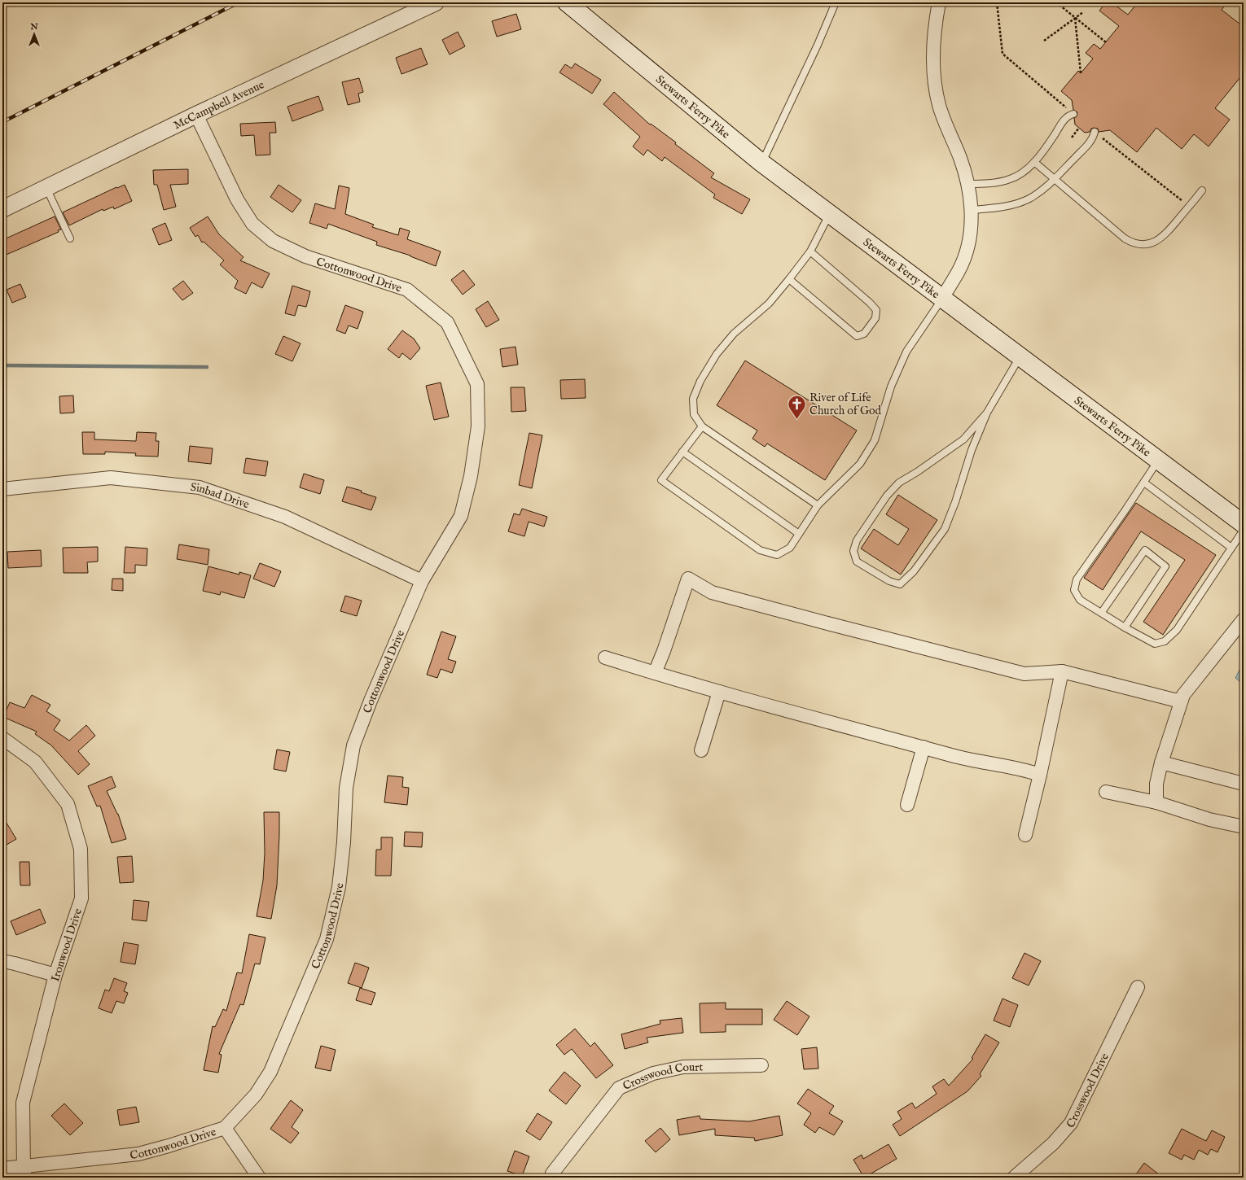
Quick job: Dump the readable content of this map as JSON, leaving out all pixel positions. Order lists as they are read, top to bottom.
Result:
{
  "streets": {
    "main road": ["Stewarts Ferry Pike"],
    "street": [
      "McCampbell Avenue",
      "Cottonwood Drive",
      "Sinbad Drive",
      "Ironwood Drive",
      "Crosswood Court",
      "Crosswood Drive"
    ]
  },
  "crossings": [
    ["McCampbell Avenue", "Cottonwood Drive"],
    ["Cottonwood Drive", "Sinbad Drive"],
    ["Cottonwood Drive", "Ironwood Drive"]
  ],
  "places": {
    "church": ["River of Life Church of God"]
  },
  "north": "top"
}
